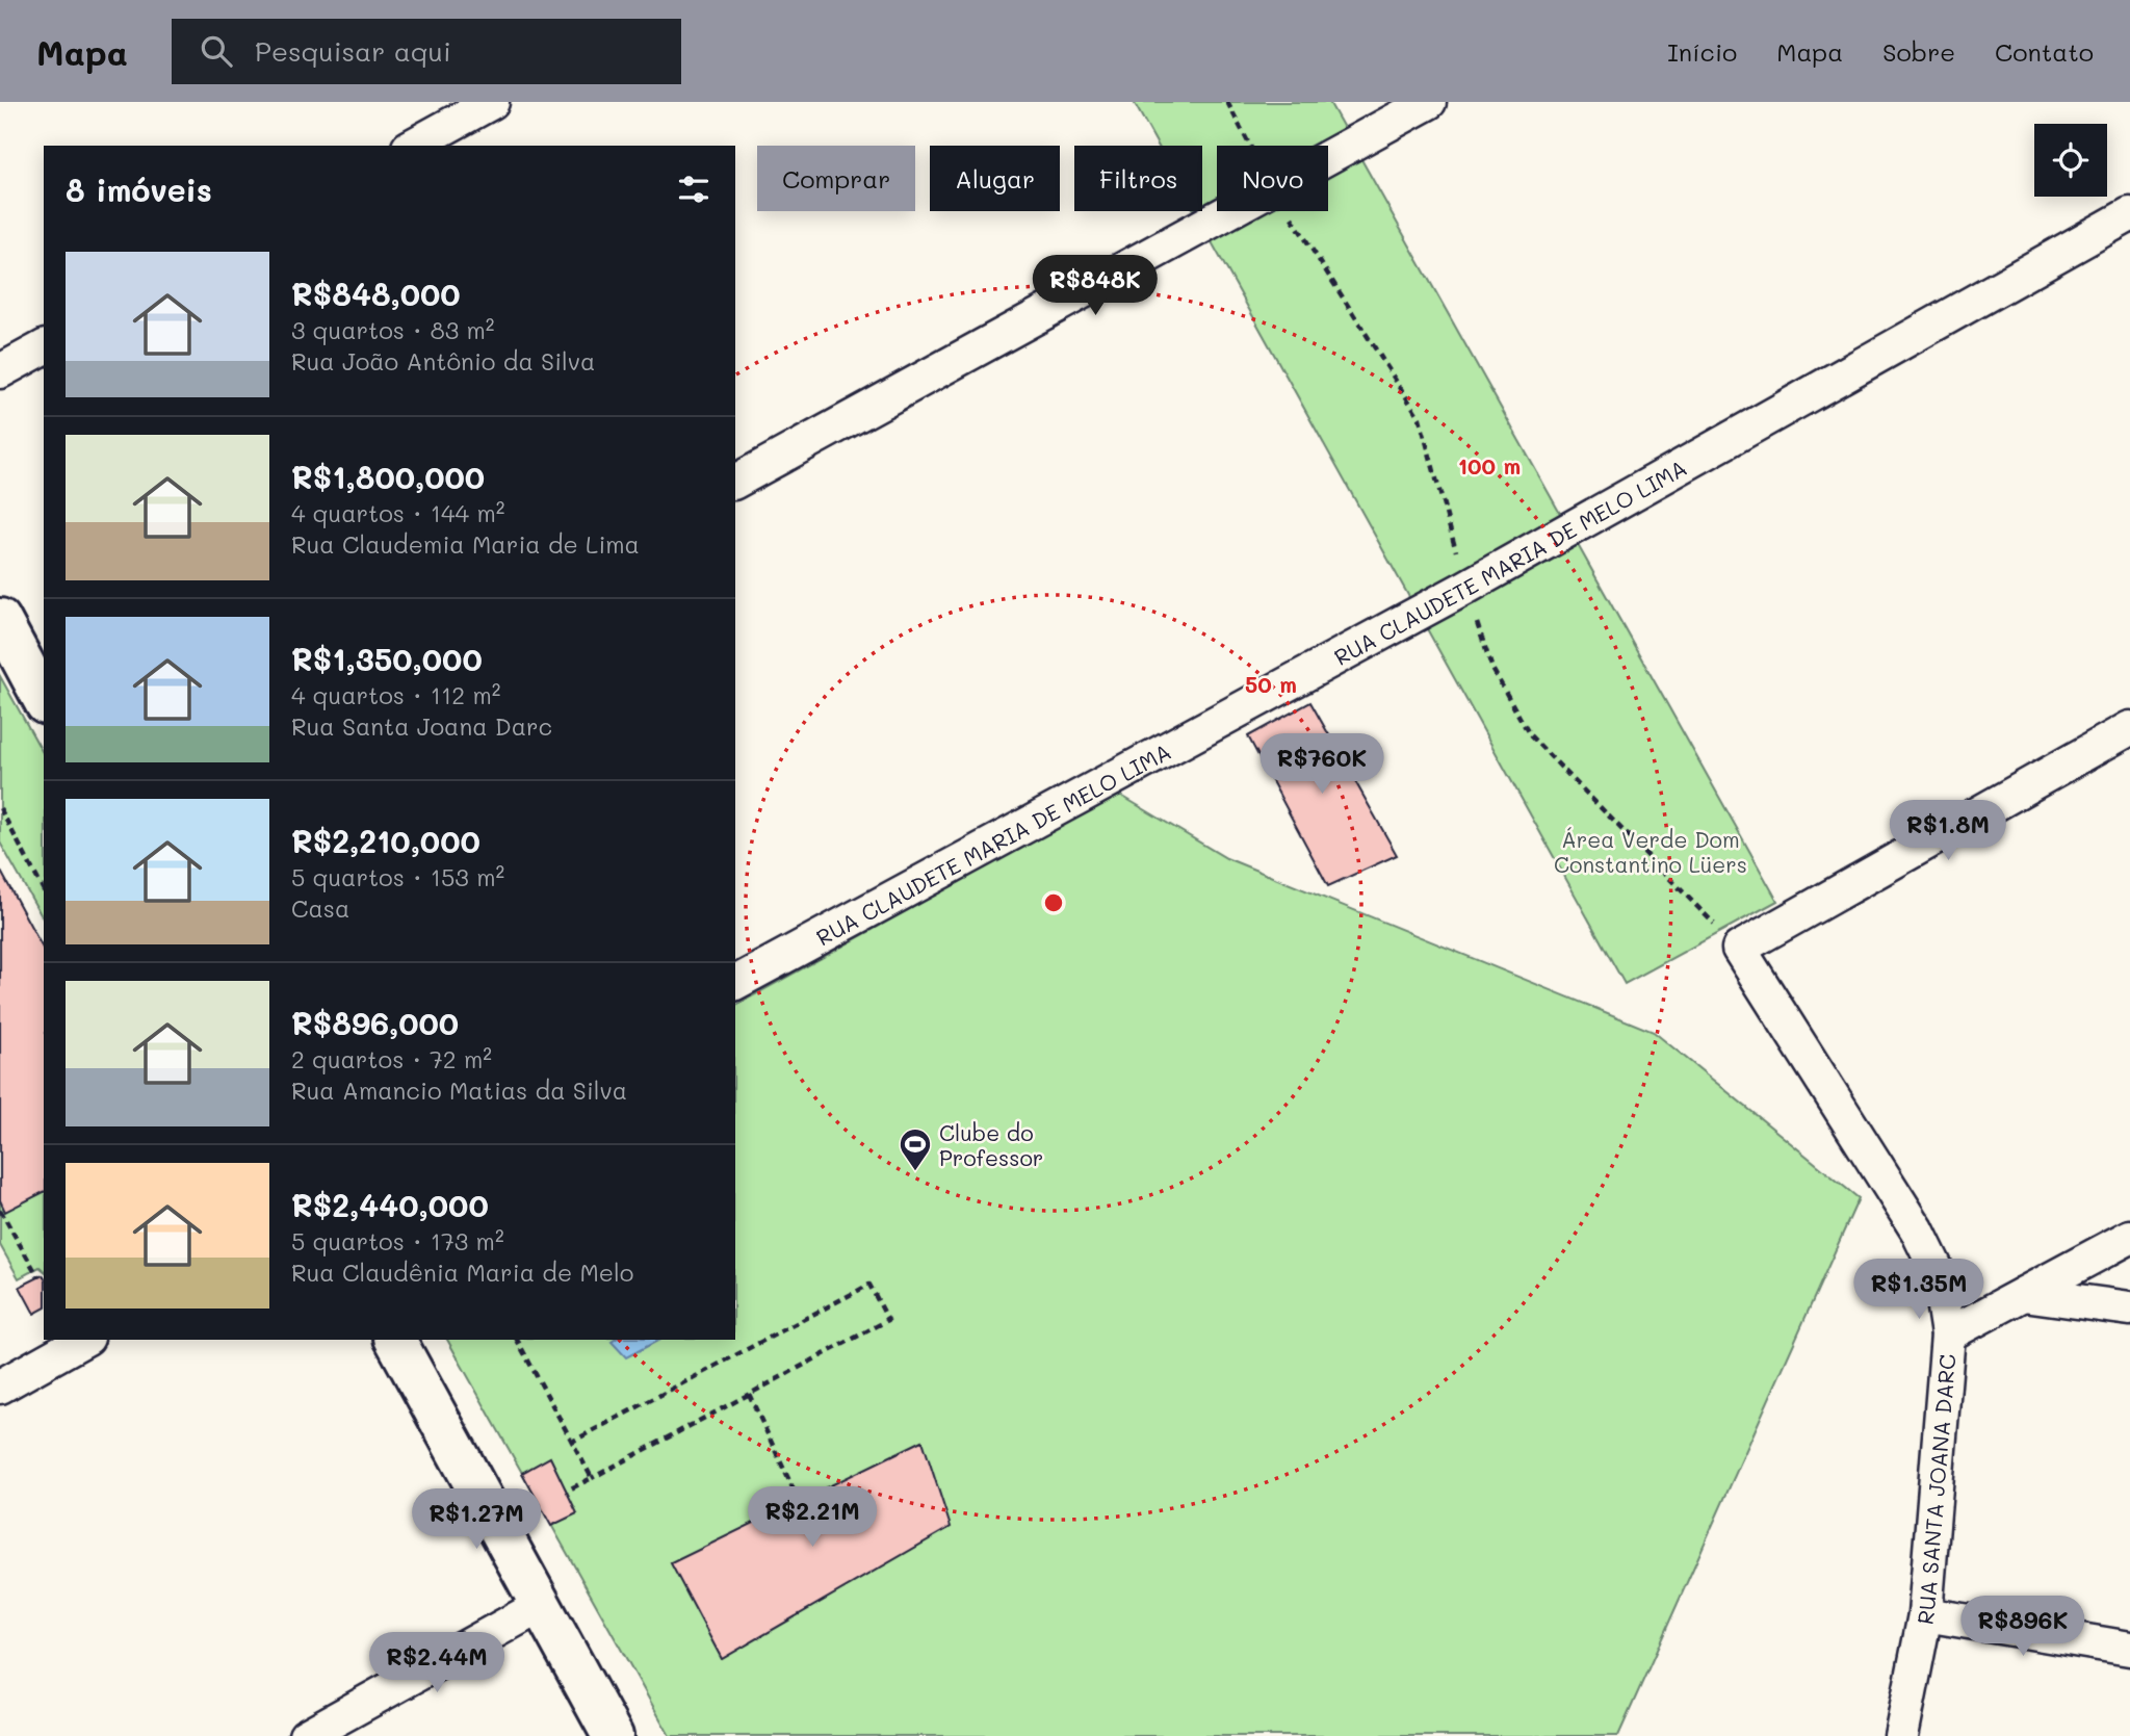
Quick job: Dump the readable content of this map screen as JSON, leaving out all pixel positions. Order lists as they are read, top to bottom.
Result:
{
  "streets": {
    "street": ["RUA CLAUDETE MARIA DE MELO LIMA", "RUA SANTA JOANA DARC"]
  },
  "parks": ["Área Verde Dom Constantino Lüers"],
  "places": {
    "sports": ["Clube do Professor"]
  },
  "page": {
    "header": "Mapa",
    "search": "Pesquisar aqui",
    "nav": [
      "Início",
      "Mapa",
      "Sobre",
      "Contato"
    ],
    "chip": [
      "Comprar",
      "Alugar",
      "Filtros",
      "Novo"
    ],
    "heading": "8 imóveis",
    "list": [
      {
        "name": "R$848,000",
        "note": "3 quartos · 83 m² · Rua João Antônio da Silva"
      },
      {
        "name": "R$1,800,000",
        "note": "4 quartos · 144 m² · Rua Claudemia Maria de Lima"
      },
      {
        "name": "R$1,350,000",
        "note": "4 quartos · 112 m² · Rua Santa Joana Darc"
      },
      {
        "name": "R$2,210,000",
        "note": "5 quartos · 153 m² · Casa"
      },
      {
        "name": "R$896,000",
        "note": "2 quartos · 72 m² · Rua Amancio Matias da Silva"
      },
      {
        "name": "R$2,440,000",
        "note": "5 quartos · 173 m² · Rua Claudênia Maria de Melo"
      }
    ],
    "price": [
      "R$848K",
      "R$760K",
      "R$1.8M",
      "R$1.35M",
      "R$2.21M",
      "R$1.27M",
      "R$896K",
      "R$2.44M"
    ]
  },
  "rings": ["100 m", "50 m"]
}
